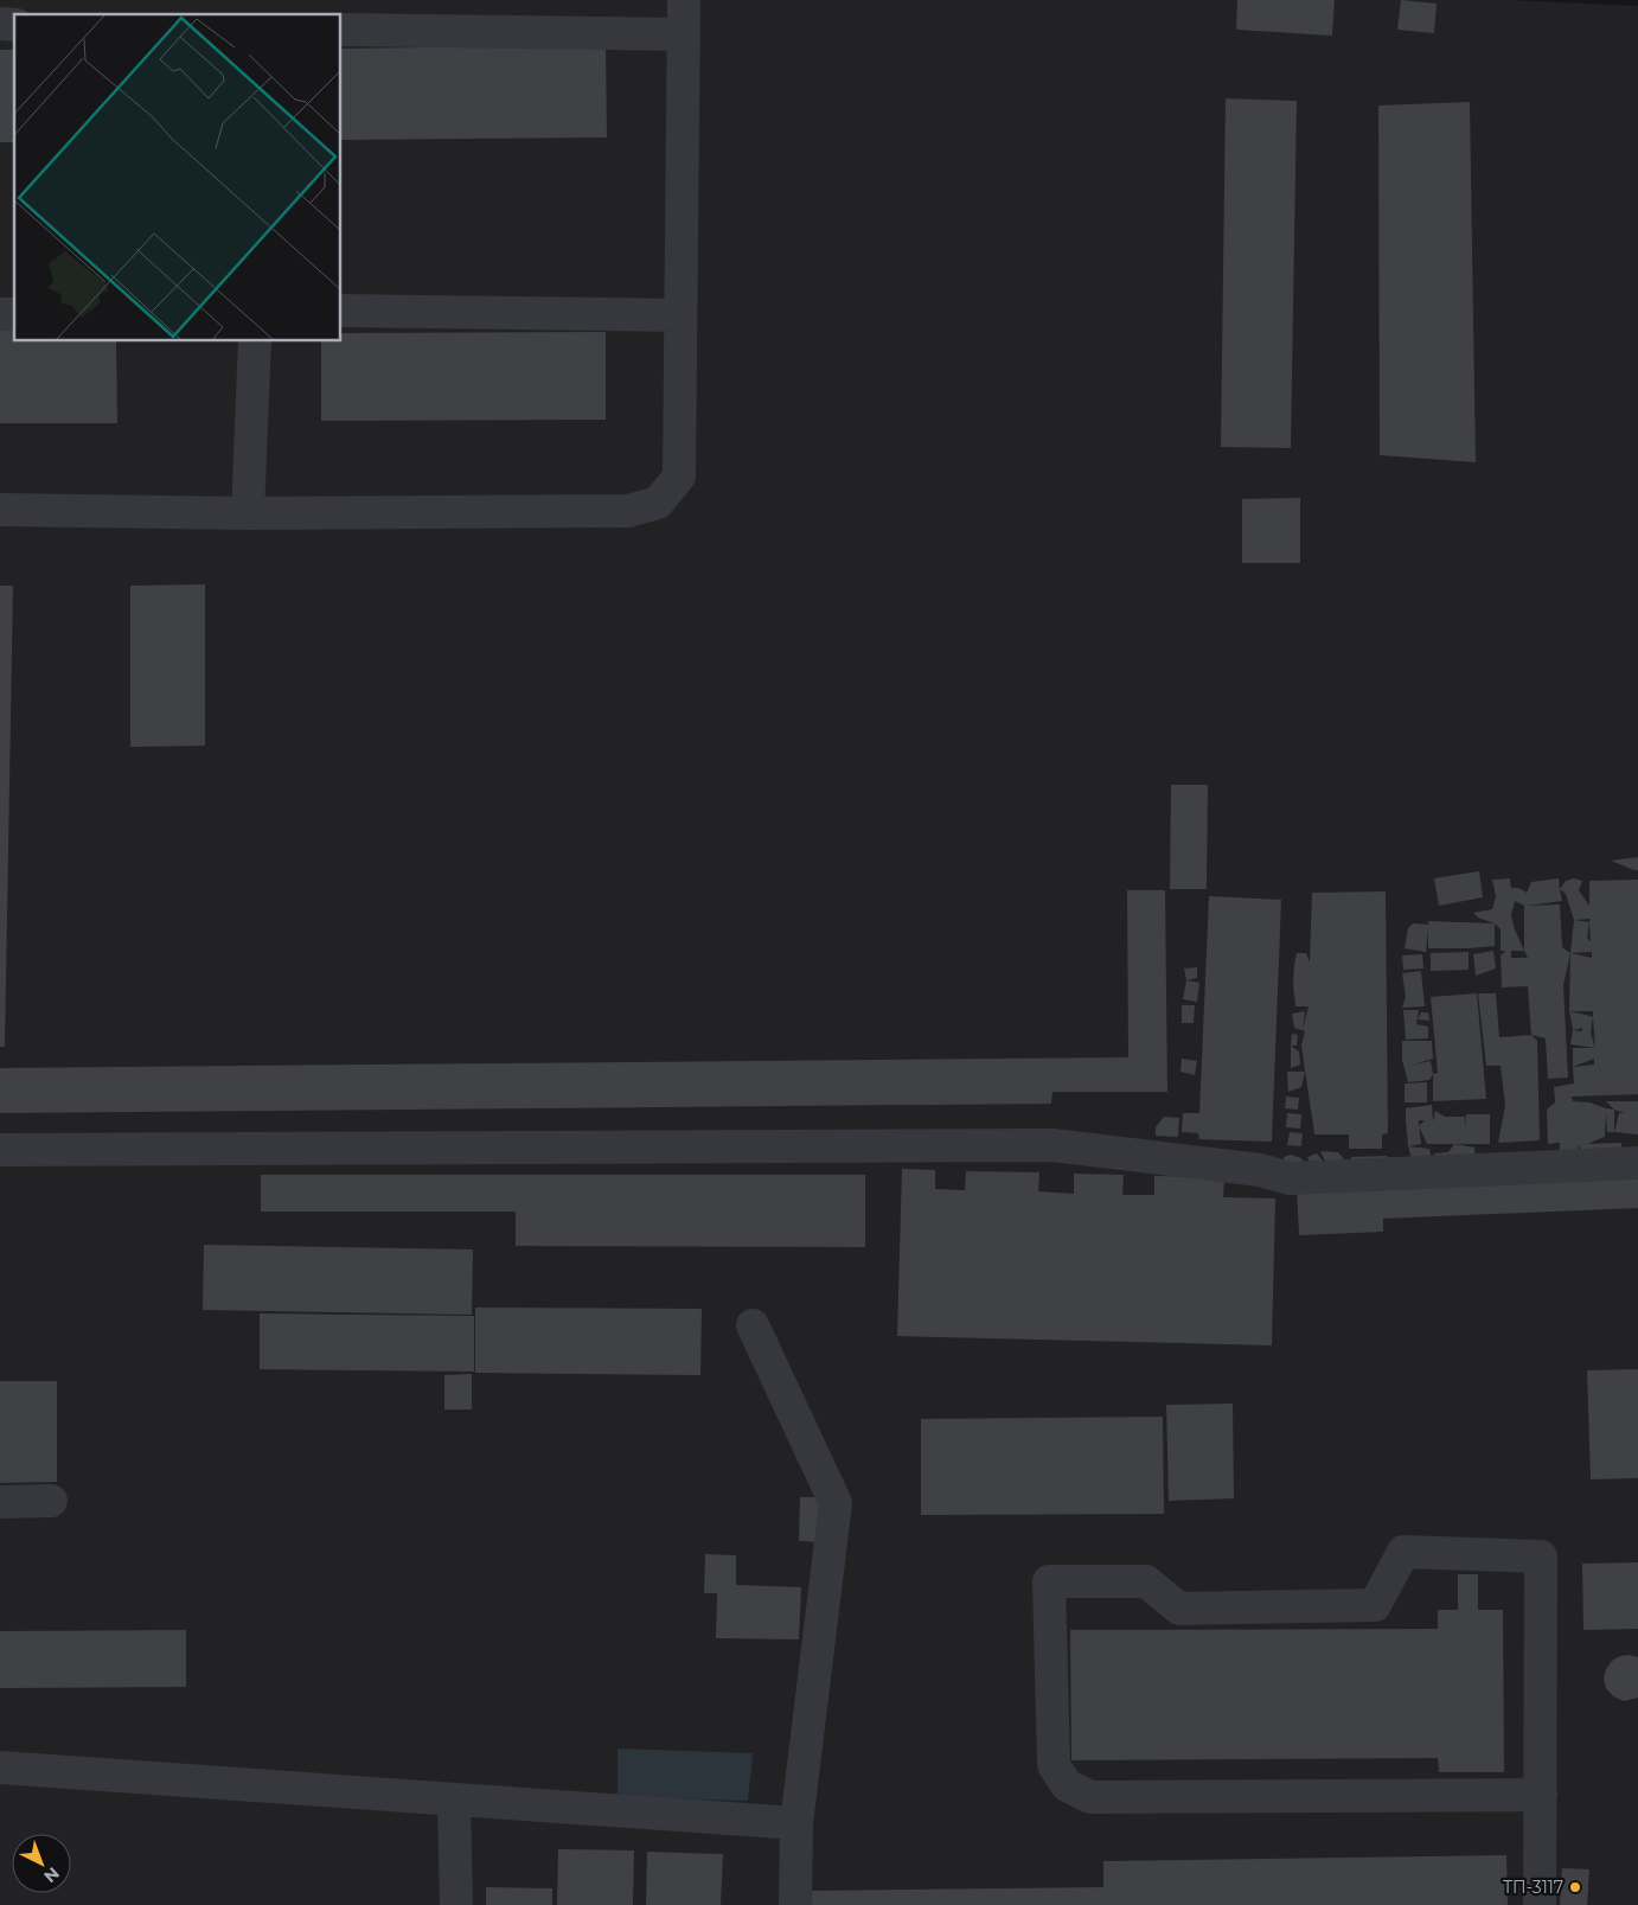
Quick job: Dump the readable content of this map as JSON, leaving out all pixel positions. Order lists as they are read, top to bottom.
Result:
{
  "places": ["ТП-3117"],
  "north": "bottom right"
}
